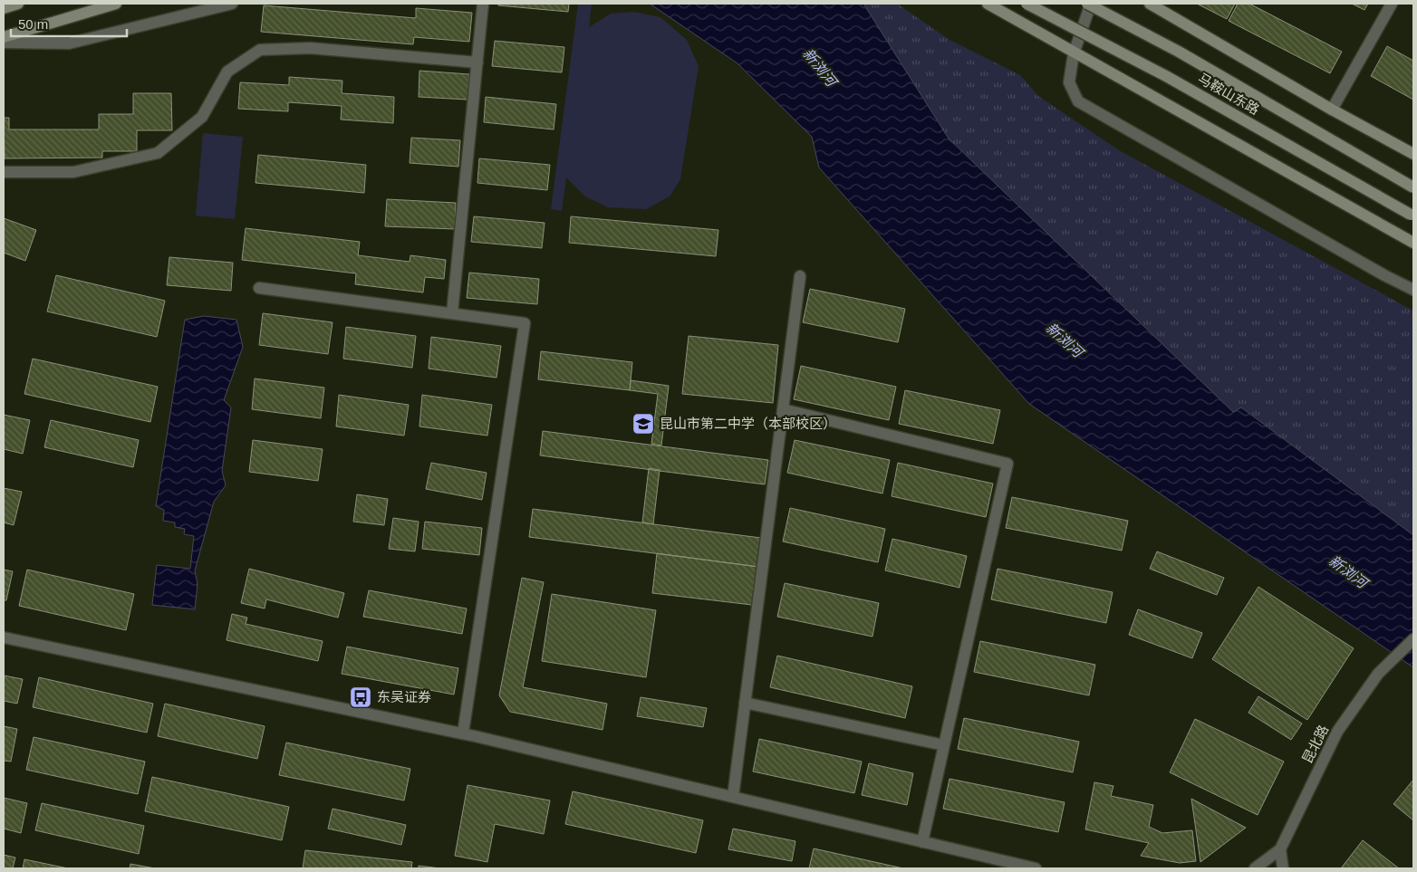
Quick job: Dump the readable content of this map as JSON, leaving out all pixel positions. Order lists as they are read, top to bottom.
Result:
{
  "streets": {
    "main road": ["马鞍山东路"],
    "street": ["昆北路"]
  },
  "water": ["新浏河"],
  "places": {
    "school or university": ["昆山市第二中学（本部校区）"],
    "bus stop": ["东吴证券"]
  },
  "scale_bar": "50 m"
}
